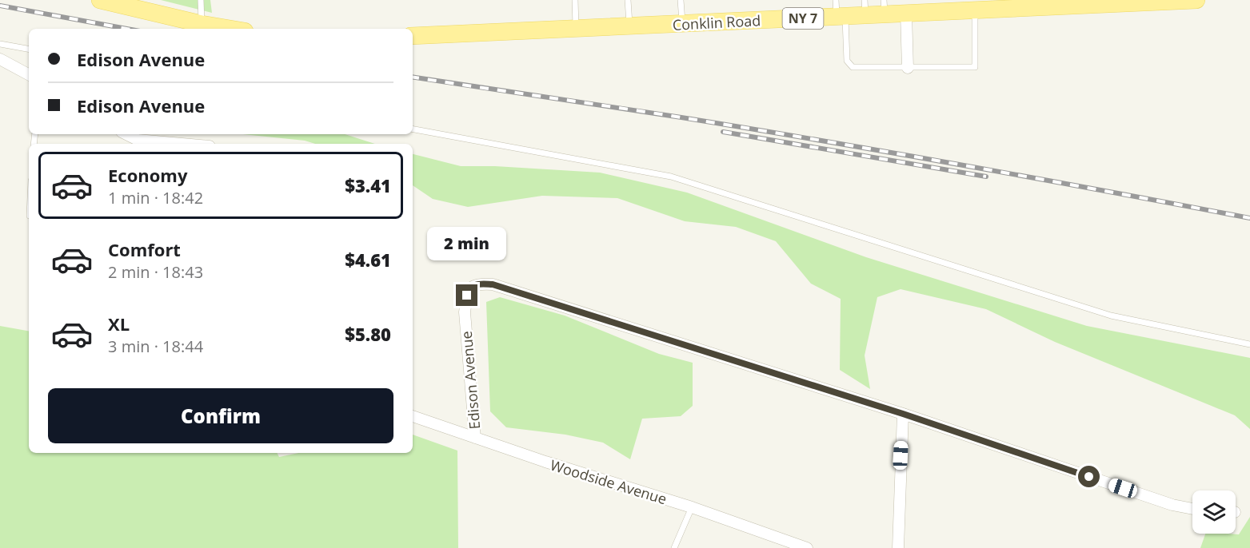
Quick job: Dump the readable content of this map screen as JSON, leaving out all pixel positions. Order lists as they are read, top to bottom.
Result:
{
  "streets": {
    "main road": ["NY 7", "Conklin Road"],
    "street": ["Edison Avenue", "Woodside Avenue"]
  },
  "crossings": [
    ["Edison Avenue", "Woodside Avenue"]
  ],
  "page": {
    "banner": ["Edison Avenue", "Edison Avenue"],
    "list": [
      {
        "name": "Economy",
        "note": "1 min · 18:42",
        "value": "$3.41"
      },
      {
        "name": "Comfort",
        "note": "2 min · 18:43",
        "value": "$4.61"
      },
      {
        "name": "XL",
        "note": "3 min · 18:44",
        "value": "$5.80"
      }
    ],
    "bubble": "2 min",
    "buttons": "Confirm"
  }
}
